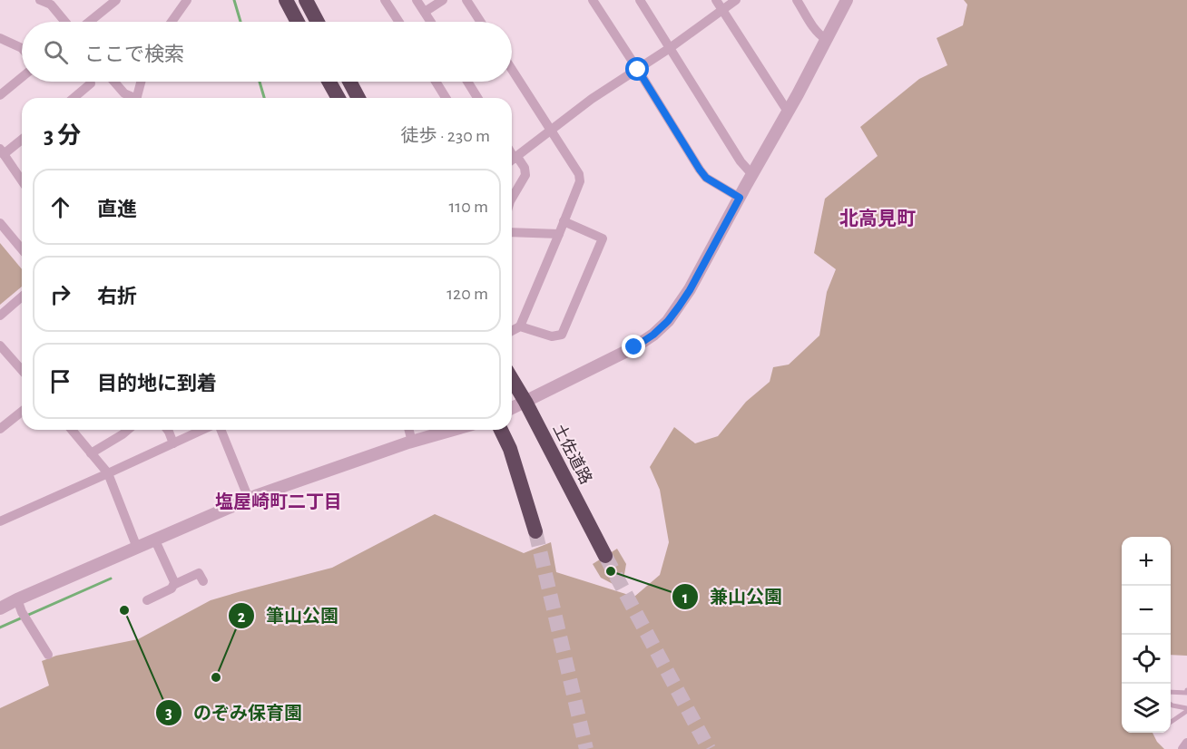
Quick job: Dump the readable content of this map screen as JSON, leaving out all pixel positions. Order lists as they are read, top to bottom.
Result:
{
  "streets": {
    "highway": ["土佐道路"]
  },
  "districts": ["北高見町", "塩屋崎町二丁目"],
  "places": ["兼山公園", "のぞみ保育園", "筆山公園"],
  "page": {
    "search": "ここで検索",
    "heading": ["3 分", "徒歩 · 230 m"],
    "list": [
      ["直進", "110 m"],
      ["右折", "120 m"],
      "目的地に到着"
    ],
    "map_buttons": ["+", "−"]
  }
}
